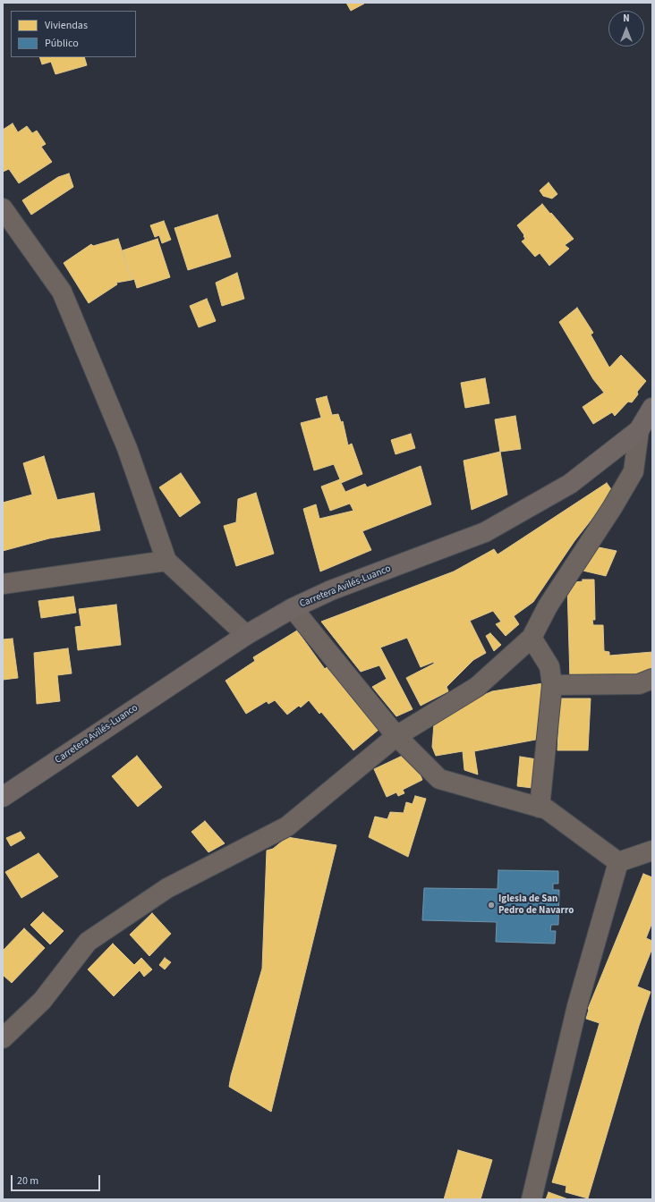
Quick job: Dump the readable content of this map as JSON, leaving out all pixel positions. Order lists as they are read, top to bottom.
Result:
{
  "streets": {
    "main road": ["Carretera Avilés-Luanco"]
  },
  "places": ["Iglesia de San Pedro de Navarro"],
  "legend": ["Viviendas", "Público"],
  "scale_bar": "20 m",
  "north": "top"
}
